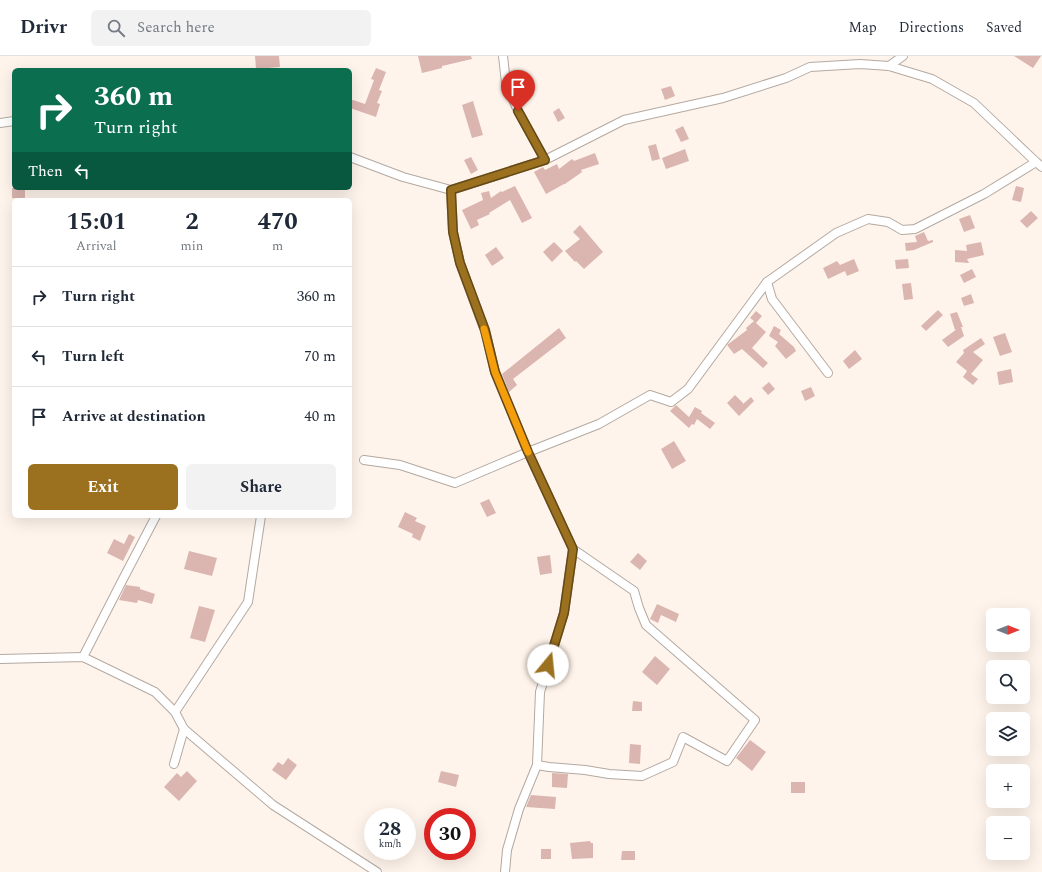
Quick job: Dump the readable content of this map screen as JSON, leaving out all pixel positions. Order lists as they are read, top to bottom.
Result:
{
  "north": "right",
  "page": {
    "header": "Drivr",
    "search": "Search here",
    "nav": ["Map", "Directions", "Saved"],
    "turn": ["360 m", "Turn right"],
    "then": "Then",
    "eta": [
      "15:01",
      "Arrival",
      "2",
      "min",
      "470",
      "m"
    ],
    "list": [
      {
        "name": "Turn right",
        "value": "360 m"
      },
      {
        "name": "Turn left",
        "value": "70 m"
      },
      {
        "name": "Arrive at destination",
        "value": "40 m"
      }
    ],
    "buttons": ["Exit", "Share"],
    "map_buttons": ["+", "−"],
    "speed": "28 km/h",
    "limit": "30"
  }
}
